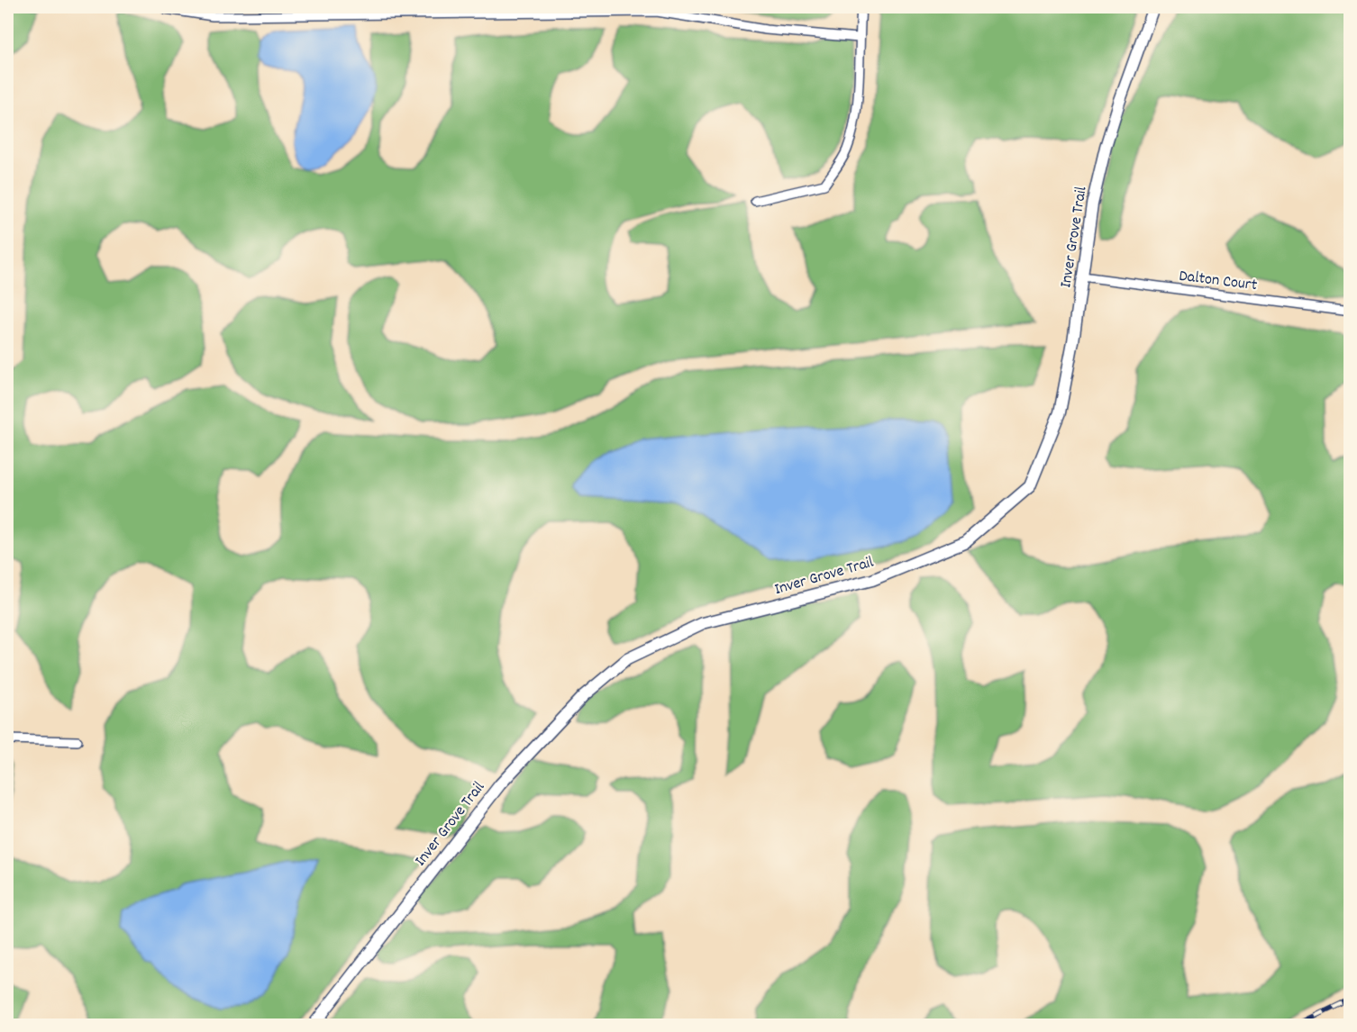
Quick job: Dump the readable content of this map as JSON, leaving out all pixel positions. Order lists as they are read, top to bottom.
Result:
{
  "streets": {
    "street": ["Inver Grove Trail", "Dalton Court"]
  },
  "crossings": [
    ["Inver Grove Trail", "Dalton Court"]
  ]
}
